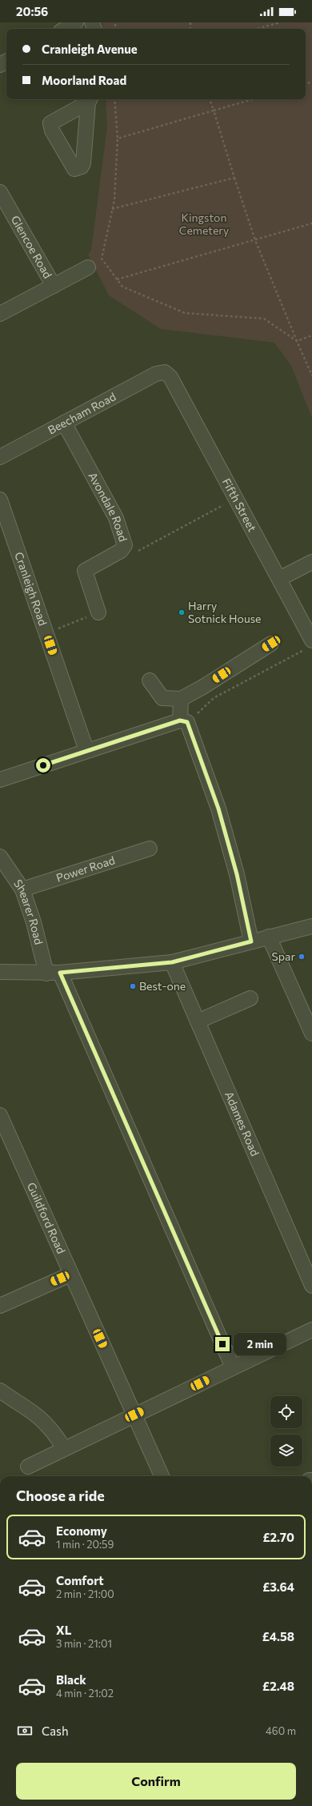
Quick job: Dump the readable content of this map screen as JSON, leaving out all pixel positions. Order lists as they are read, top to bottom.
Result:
{
  "streets": {
    "street": [
      "Glencoe Road",
      "Beecham Road",
      "Fifth Street",
      "Avondale Road",
      "Cranleigh Road",
      "Power Road",
      "Shearer Road",
      "Adames Road",
      "Guildford Road"
    ]
  },
  "crossings": [
    ["Beecham Road", "Fifth Street"],
    ["Beecham Road", "Avondale Road"],
    ["Power Road", "Shearer Road"]
  ],
  "parks": ["Kingston Cemetery"],
  "places": ["Harry Sotnick House", "Spar", "Best-one"],
  "page": {
    "status": "20:56",
    "banner": ["Cranleigh Avenue", "Moorland Road"],
    "bubble": "2 min",
    "heading": "Choose a ride",
    "list": [
      {
        "name": "Economy",
        "note": "1 min · 20:59",
        "value": "£2.70"
      },
      {
        "name": "Comfort",
        "note": "2 min · 21:00",
        "value": "£3.64"
      },
      {
        "name": "XL",
        "note": "3 min · 21:01",
        "value": "£4.58"
      },
      {
        "name": "Black",
        "note": "4 min · 21:02",
        "value": "£2.48"
      }
    ],
    "pay": ["Cash", "460 m"],
    "buttons": "Confirm"
  }
}
